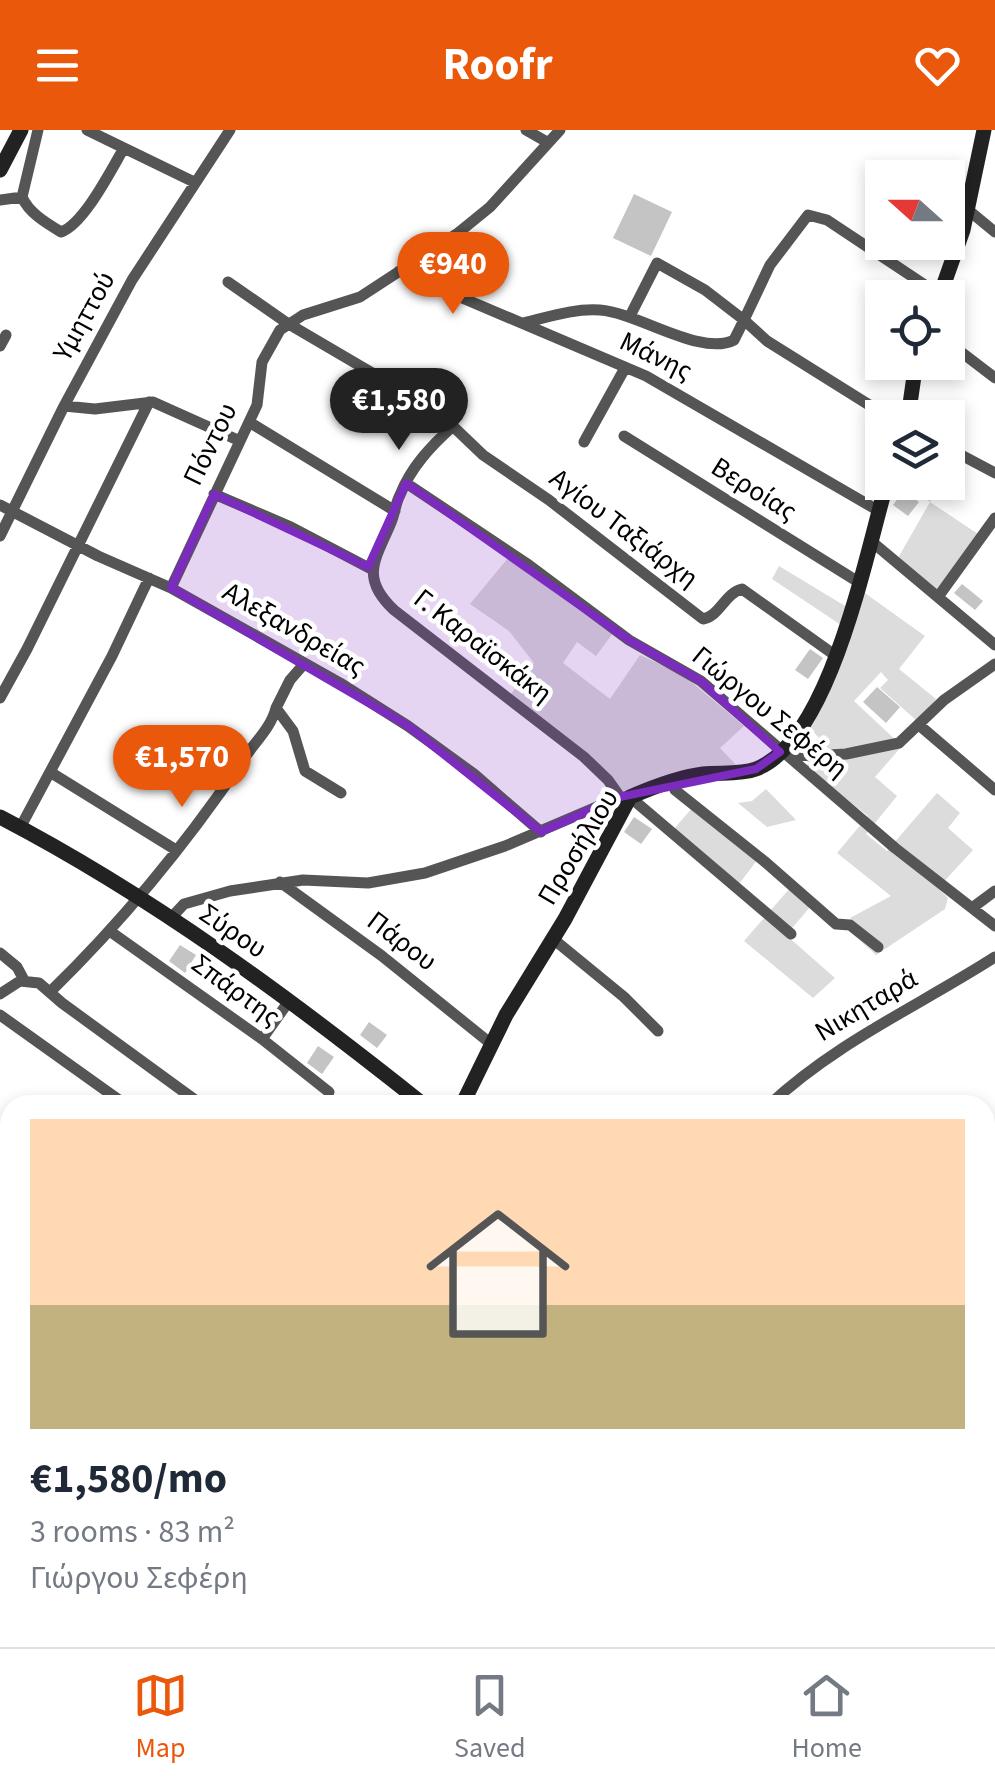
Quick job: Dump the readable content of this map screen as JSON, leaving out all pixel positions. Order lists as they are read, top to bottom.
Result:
{
  "streets": {
    "street": [
      "Υμηττού",
      "Μάνης",
      "Πόντου",
      "Βεροίας",
      "Αγίου Ταξιάρχη",
      "Αλεξανδρείας",
      "Γ. Καραϊσκάκη",
      "Γιώργου Σεφέρη",
      "Προσήλιου",
      "Σύρου",
      "Πάρου",
      "Σπάρτης",
      "Νικηταρά"
    ]
  },
  "crossings": [
    ["Υμηττού", "Αλεξανδρείας"],
    ["Πόντου", "Αγίου Ταξιάρχη"],
    ["Πόντου", "Αλεξανδρείας"],
    ["Γ. Καραϊσκάκη", "Προσήλιου"],
    ["Γιώργου Σεφέρη", "Προσήλιου"],
    ["Προσήλιου", "Πάρου"]
  ],
  "north": "left",
  "page": {
    "header": "Roofr",
    "price": ["€940", "€1,580", "€1,570"],
    "list": [
      {
        "name": "€1,580/mo",
        "note": "3 rooms · 83 m² · Γιώργου Σεφέρη"
      }
    ],
    "tabs": ["Map", "Saved", "Home"]
  }
}
